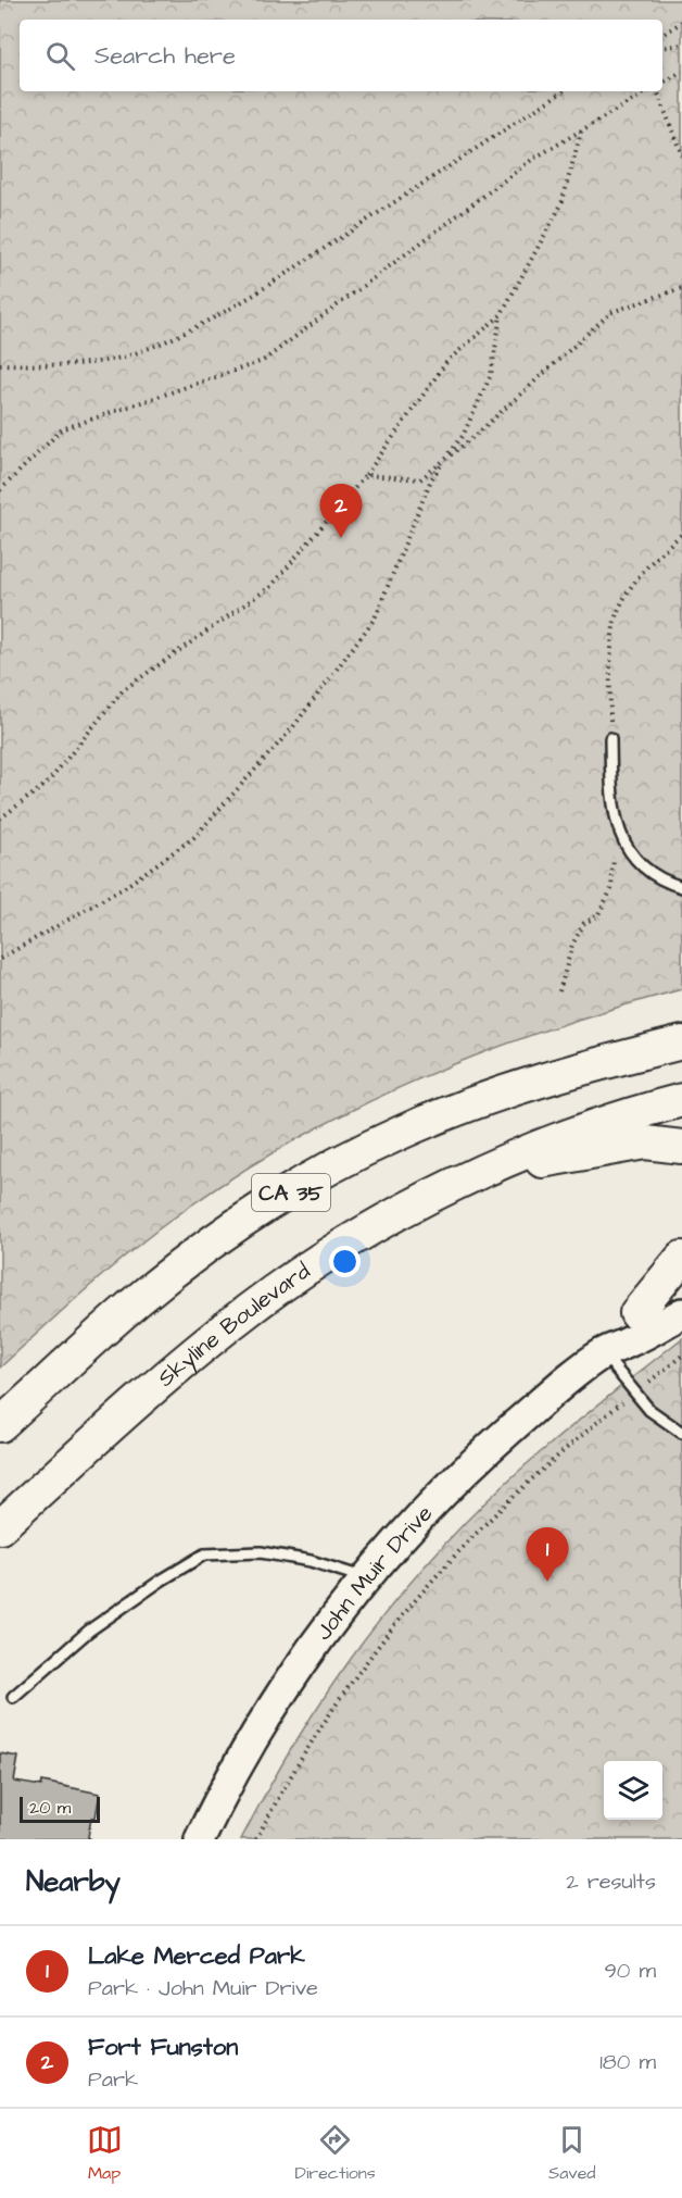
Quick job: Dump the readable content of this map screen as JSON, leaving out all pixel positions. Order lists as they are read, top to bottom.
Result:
{
  "streets": {
    "main road": ["CA 35", "Skyline Boulevard"],
    "street": ["John Muir Drive"]
  },
  "scale_bar": "20 m",
  "page": {
    "search": "Search here",
    "pins": ["2", "1"],
    "scale": "20 m",
    "heading": ["Nearby", "2 results"],
    "list": [
      {
        "mark": "1",
        "name": "Lake Merced Park",
        "note": "Park · John Muir Drive",
        "value": "90 m"
      },
      {
        "mark": "2",
        "name": "Fort Funston",
        "note": "Park",
        "value": "180 m"
      }
    ],
    "nav": ["Map", "Directions", "Saved"]
  }
}
